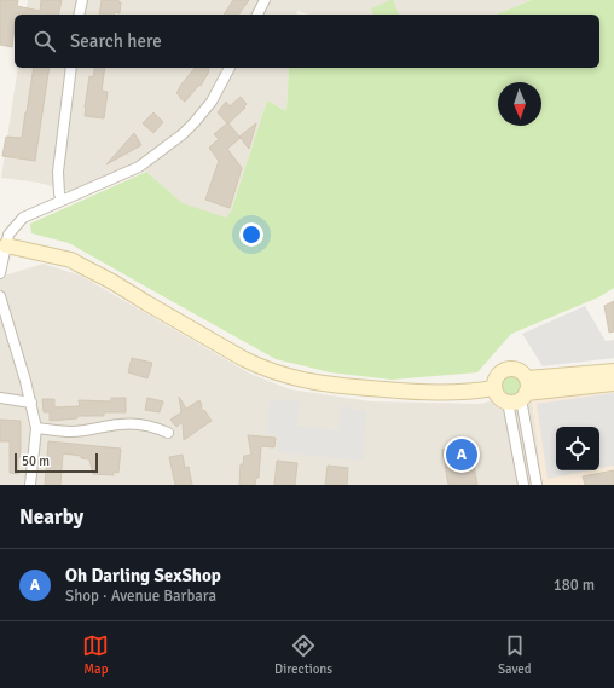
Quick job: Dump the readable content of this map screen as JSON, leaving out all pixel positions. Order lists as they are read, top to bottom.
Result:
{
  "scale_bar": "50 m",
  "north": "bottom",
  "page": {
    "search": "Search here",
    "pins": "A",
    "scale": "50 m",
    "heading": "Nearby",
    "list": [
      {
        "mark": "A",
        "name": "Oh Darling SexShop",
        "note": "Shop · Avenue Barbara",
        "value": "180 m"
      }
    ],
    "nav": ["Map", "Directions", "Saved"]
  }
}
